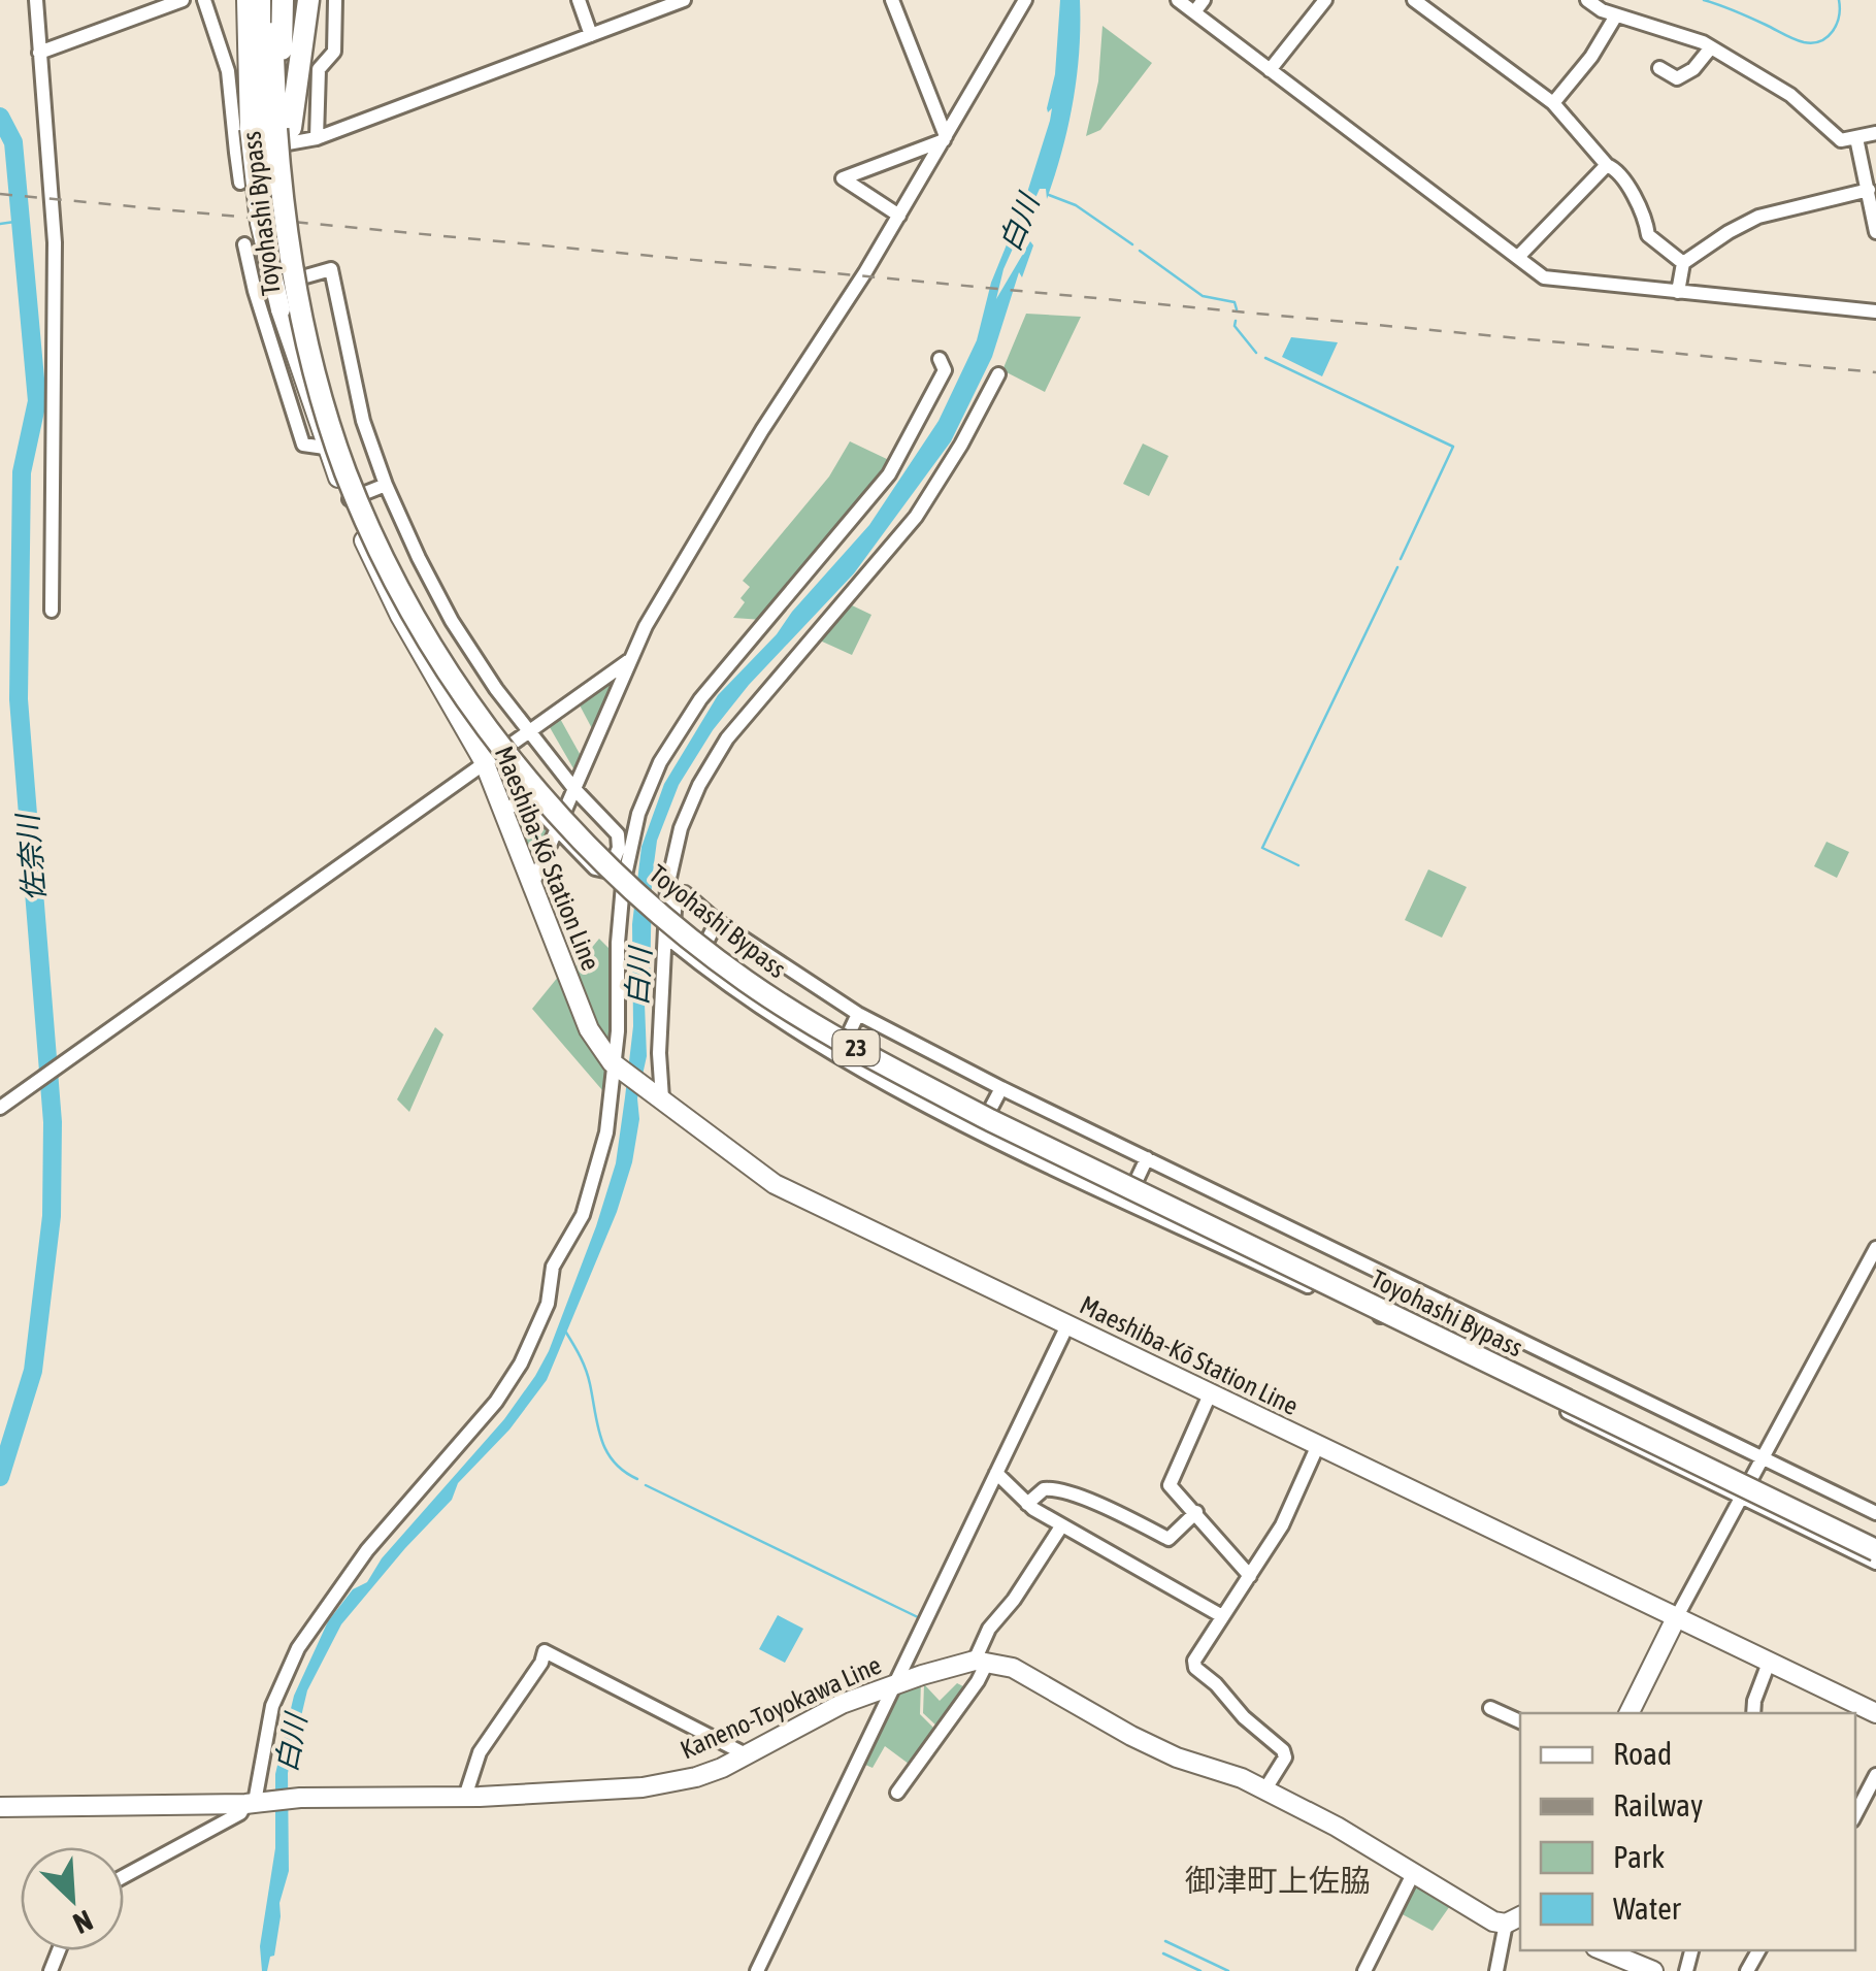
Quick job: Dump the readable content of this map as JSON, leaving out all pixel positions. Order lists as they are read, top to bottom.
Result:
{
  "streets": {
    "highway": ["Toyohashi Bypass", "23"],
    "main road": ["Maeshiba-Kō Station Line", "Kaneno-Toyokawa Line"]
  },
  "crossings": [
    ["Toyohashi Bypass", "Maeshiba-Kō Station Line"]
  ],
  "districts": ["御津町上佐脇"],
  "water": ["白川", "佐奈川"],
  "legend": [
    "Road",
    "Railway",
    "Park",
    "Water"
  ],
  "north": "bottom right"
}
